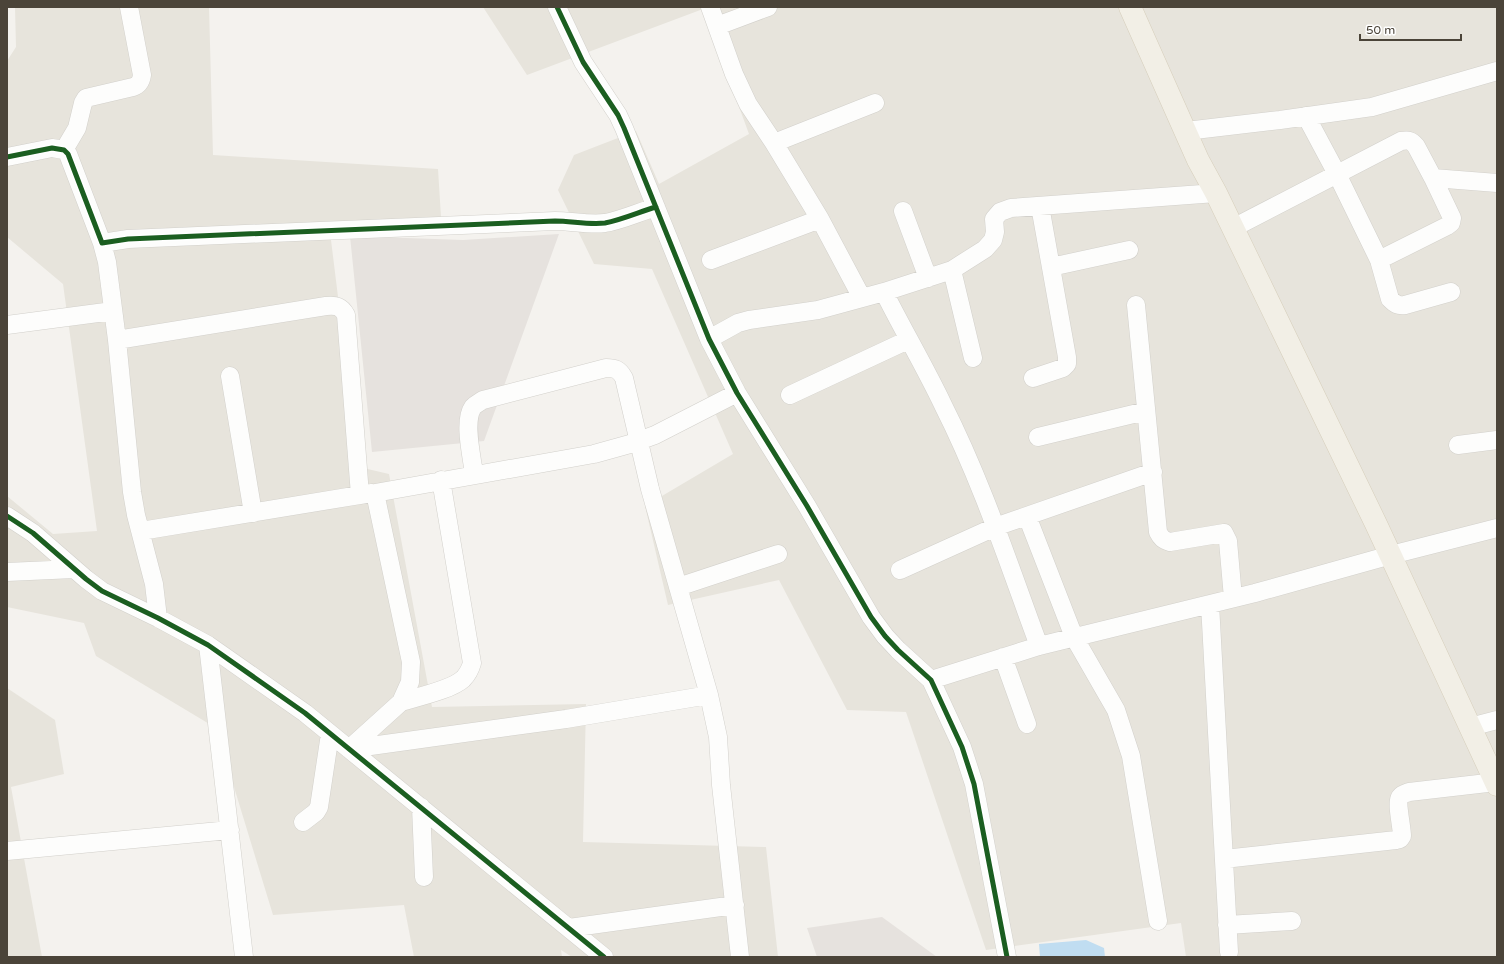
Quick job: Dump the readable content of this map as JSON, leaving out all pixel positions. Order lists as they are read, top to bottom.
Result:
{
  "scale_bar": "50 m"
}
